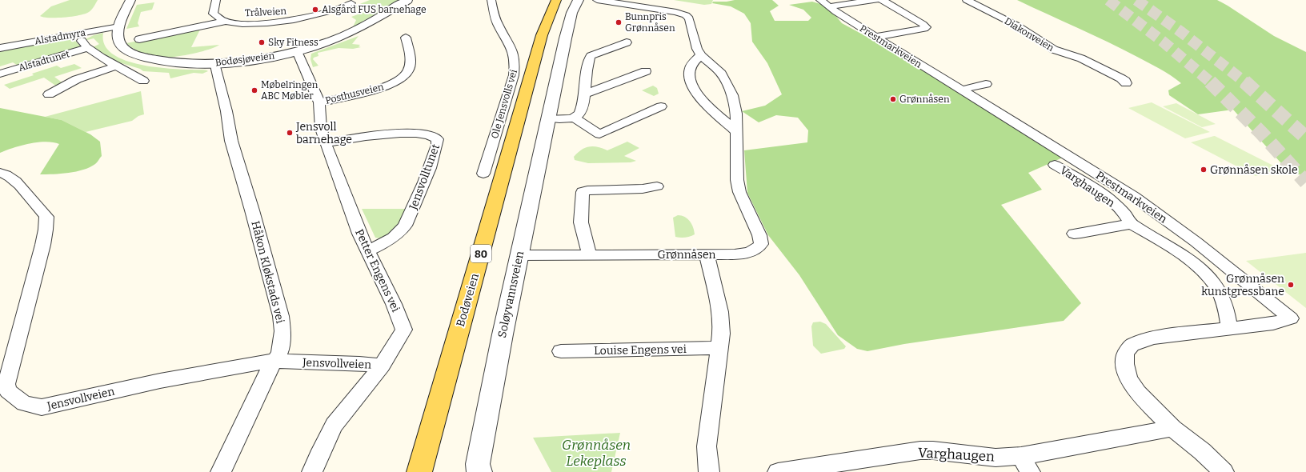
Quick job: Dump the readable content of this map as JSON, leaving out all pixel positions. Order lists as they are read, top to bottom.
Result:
{
  "streets": {
    "main road": ["80", "Bodøveien"],
    "street": [
      "Trålveien",
      "Diakonveien",
      "Alstadmyra",
      "Prestmarkveien",
      "Bodøsjøveien",
      "Alstadtunet",
      "Posthusveien",
      "Ole Jensvolls vei",
      "Jensvolltunet",
      "Varghaugen",
      "Grønnåsen",
      "Petter Engens vei",
      "Håkon Kløkstads vei",
      "Soløyvannsveien",
      "Louise Engens vei",
      "Jensvollveien"
    ]
  },
  "crossings": [
    ["Alstadmyra", "Bodøsjøveien"],
    ["Alstadmyra", "Alstadtunet"],
    ["Prestmarkveien", "Varghaugen"],
    ["Bodøsjøveien", "Petter Engens vei"],
    ["Bodøsjøveien", "Håkon Kløkstads vei"],
    ["Posthusveien", "Petter Engens vei"],
    ["Jensvolltunet", "Petter Engens vei"],
    ["Grønnåsen", "Soløyvannsveien"],
    ["Petter Engens vei", "Jensvollveien"],
    ["Håkon Kløkstads vei", "Jensvollveien"]
  ],
  "parks": ["Grønnåsen Lekeplass"],
  "places": [
    "Alsgård FUS barnehage",
    "Bunnpris Grønnåsen",
    "Sky Fitness",
    "Møbelringen ABC Møbler",
    "Grønnåsen",
    "Jensvoll barnehage",
    "Grønnåsen skole",
    "Grønnåsen kunstgressbane"
  ]
}
